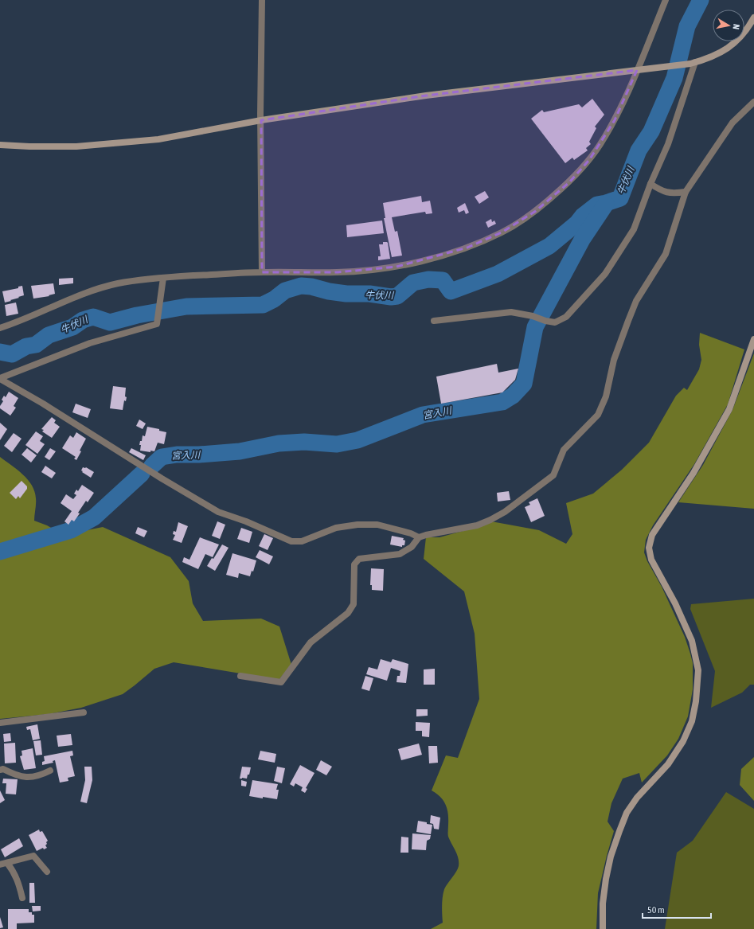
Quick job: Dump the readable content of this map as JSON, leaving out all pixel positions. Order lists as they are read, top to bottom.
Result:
{
  "water": ["牛伏川", "宮入川"],
  "scale_bar": "50 m",
  "north": "right"
}
